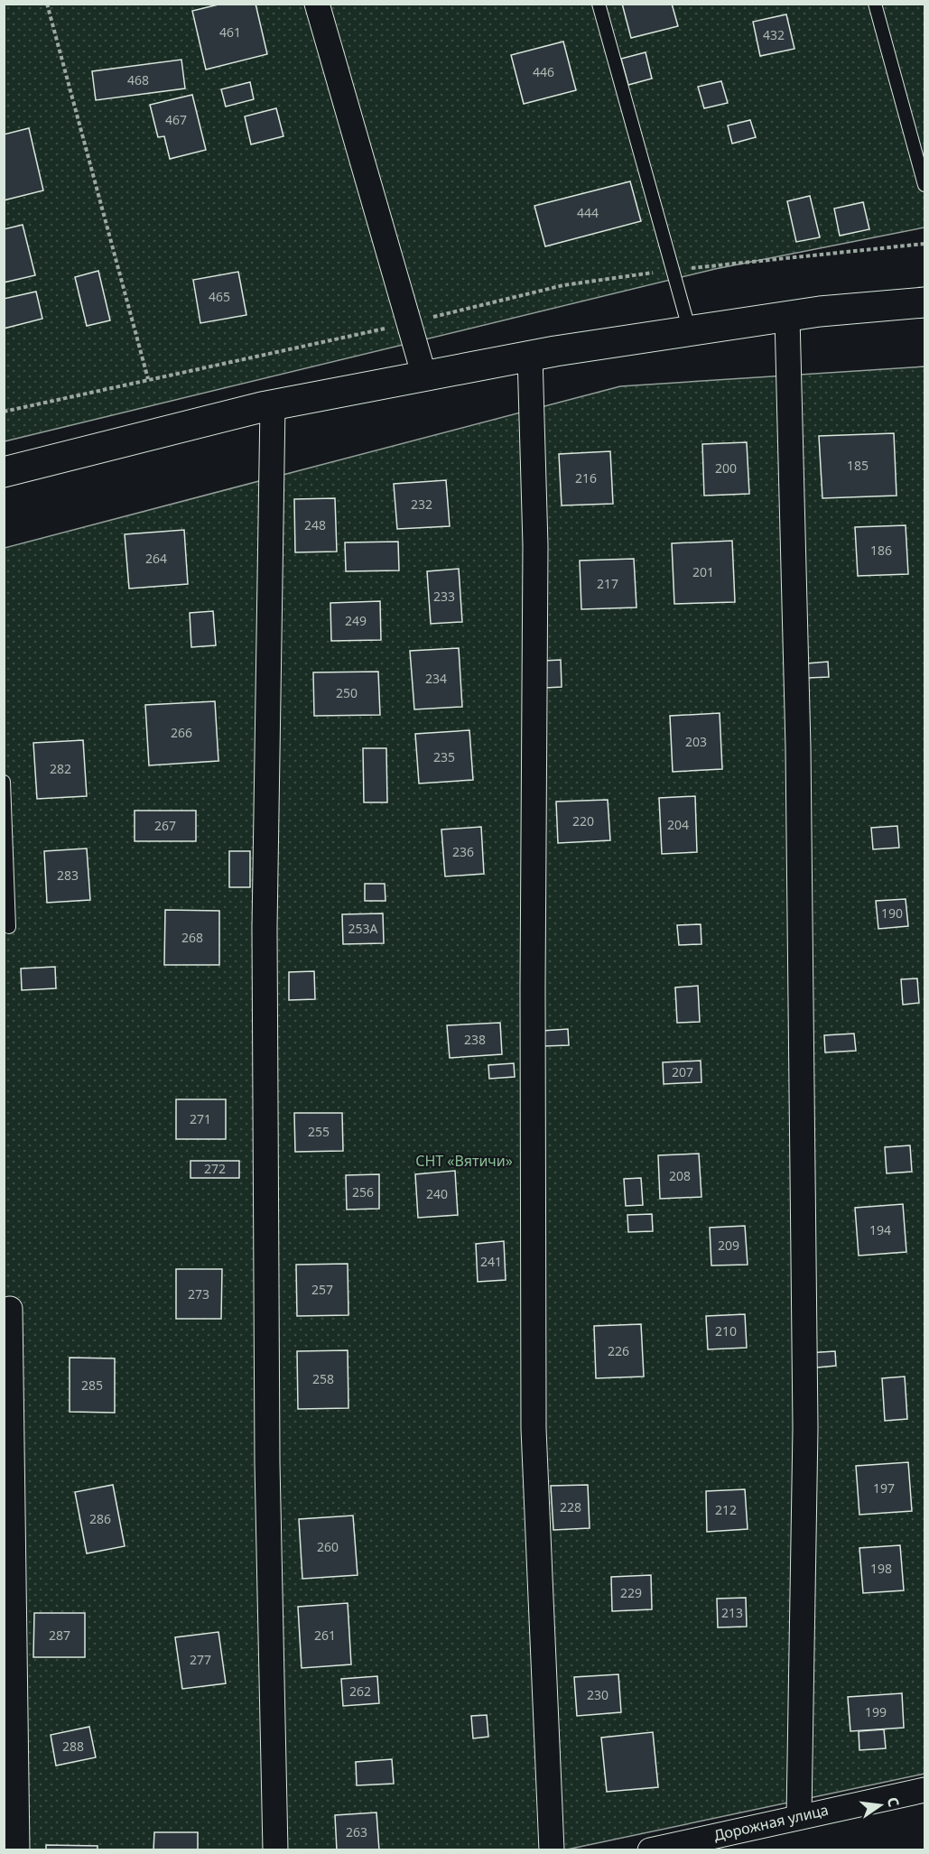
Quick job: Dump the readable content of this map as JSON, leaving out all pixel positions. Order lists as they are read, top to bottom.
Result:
{
  "streets": {
    "street": ["Дорожная улица"]
  },
  "parks": ["СНТ «Вятичи»"],
  "house_numbers": [
    "461",
    "432",
    "446",
    "468",
    "467",
    "444",
    "465",
    "185",
    "200",
    "216",
    "232",
    "248",
    "186",
    "264",
    "201",
    "217",
    "233",
    "249",
    "234",
    "250",
    "266",
    "203",
    "235",
    "282",
    "220",
    "204",
    "267",
    "236",
    "283",
    "190",
    "253А",
    "268",
    "238",
    "207",
    "271",
    "255",
    "272",
    "208",
    "256",
    "240",
    "194",
    "209",
    "241",
    "257",
    "273",
    "210",
    "226",
    "258",
    "285",
    "197",
    "228",
    "212",
    "286",
    "260",
    "198",
    "229",
    "213",
    "287",
    "261",
    "277",
    "262",
    "230",
    "199",
    "288",
    "263"
  ],
  "north": "right"
}
